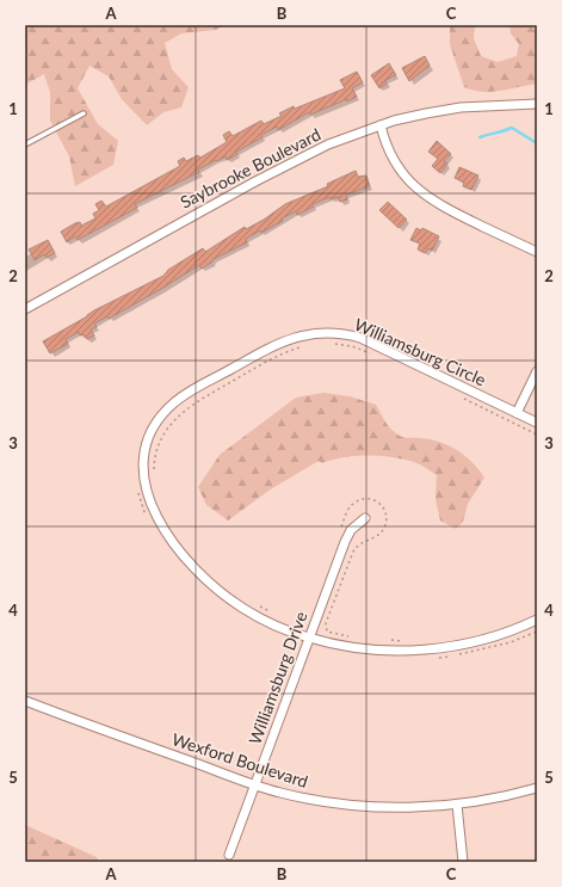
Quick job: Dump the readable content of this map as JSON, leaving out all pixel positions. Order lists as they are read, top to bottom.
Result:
{
  "streets": {
    "street": [
      "Saybrooke Boulevard",
      "Williamsburg Circle",
      "Williamsburg Drive",
      "Wexford Boulevard"
    ]
  },
  "crossings": [
    ["Williamsburg Circle", "Williamsburg Drive"],
    ["Williamsburg Drive", "Wexford Boulevard"]
  ],
  "grid": {
    "columns": ["A", "B", "C"],
    "rows": [
      "1",
      "2",
      "3",
      "4",
      "5"
    ]
  }
}
